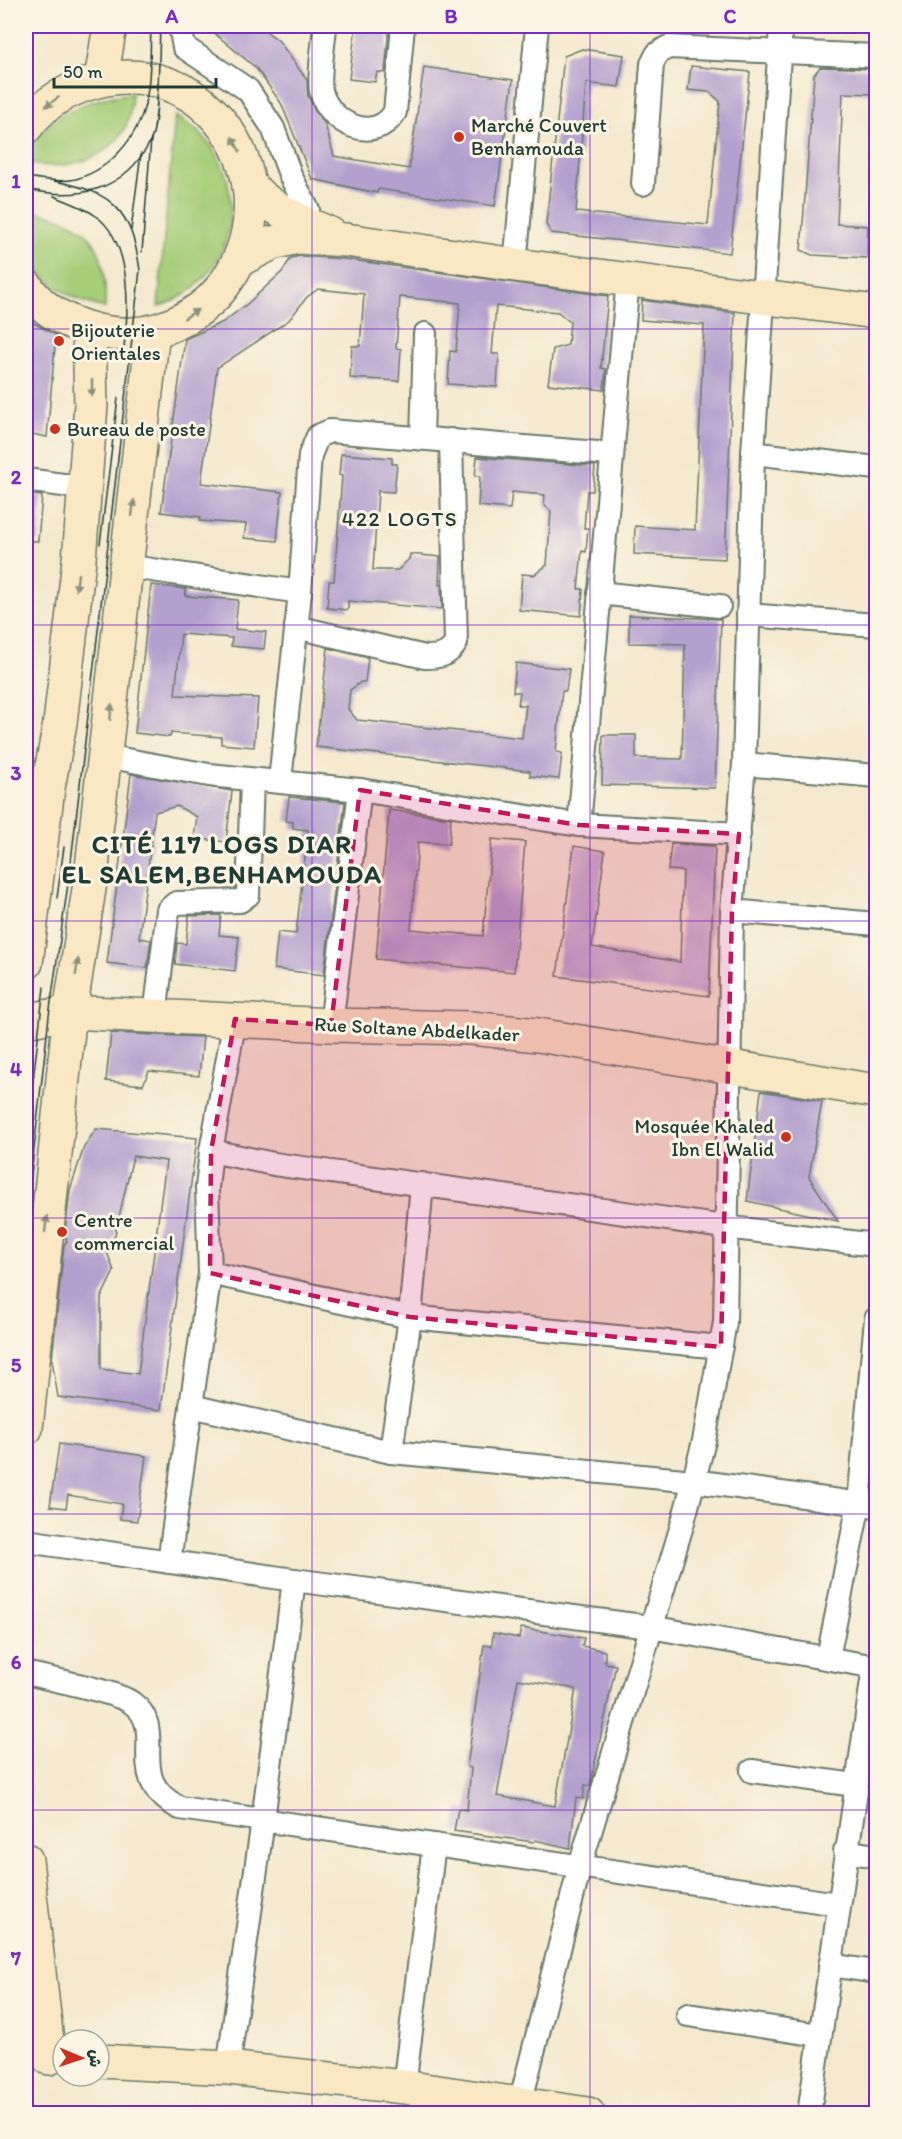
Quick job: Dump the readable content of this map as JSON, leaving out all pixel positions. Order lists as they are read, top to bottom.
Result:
{
  "streets": {
    "main road": ["Rue Soltane Abdelkader"]
  },
  "districts": ["422 LOGTS", "CITÉ 117 LOGS DIAR EL SALEM,BENHAMOUDA"],
  "places": [
    "Marché Couvert Benhamouda",
    "Bijouterie Orientales",
    "Bureau de poste",
    "Mosquée Khaled Ibn El Walid",
    "Centre commercial"
  ],
  "scale_bar": "50 m",
  "north": "right",
  "grid": {
    "columns": ["A", "B", "C"],
    "rows": [
      "1",
      "2",
      "3",
      "4",
      "5",
      "6",
      "7"
    ]
  }
}
